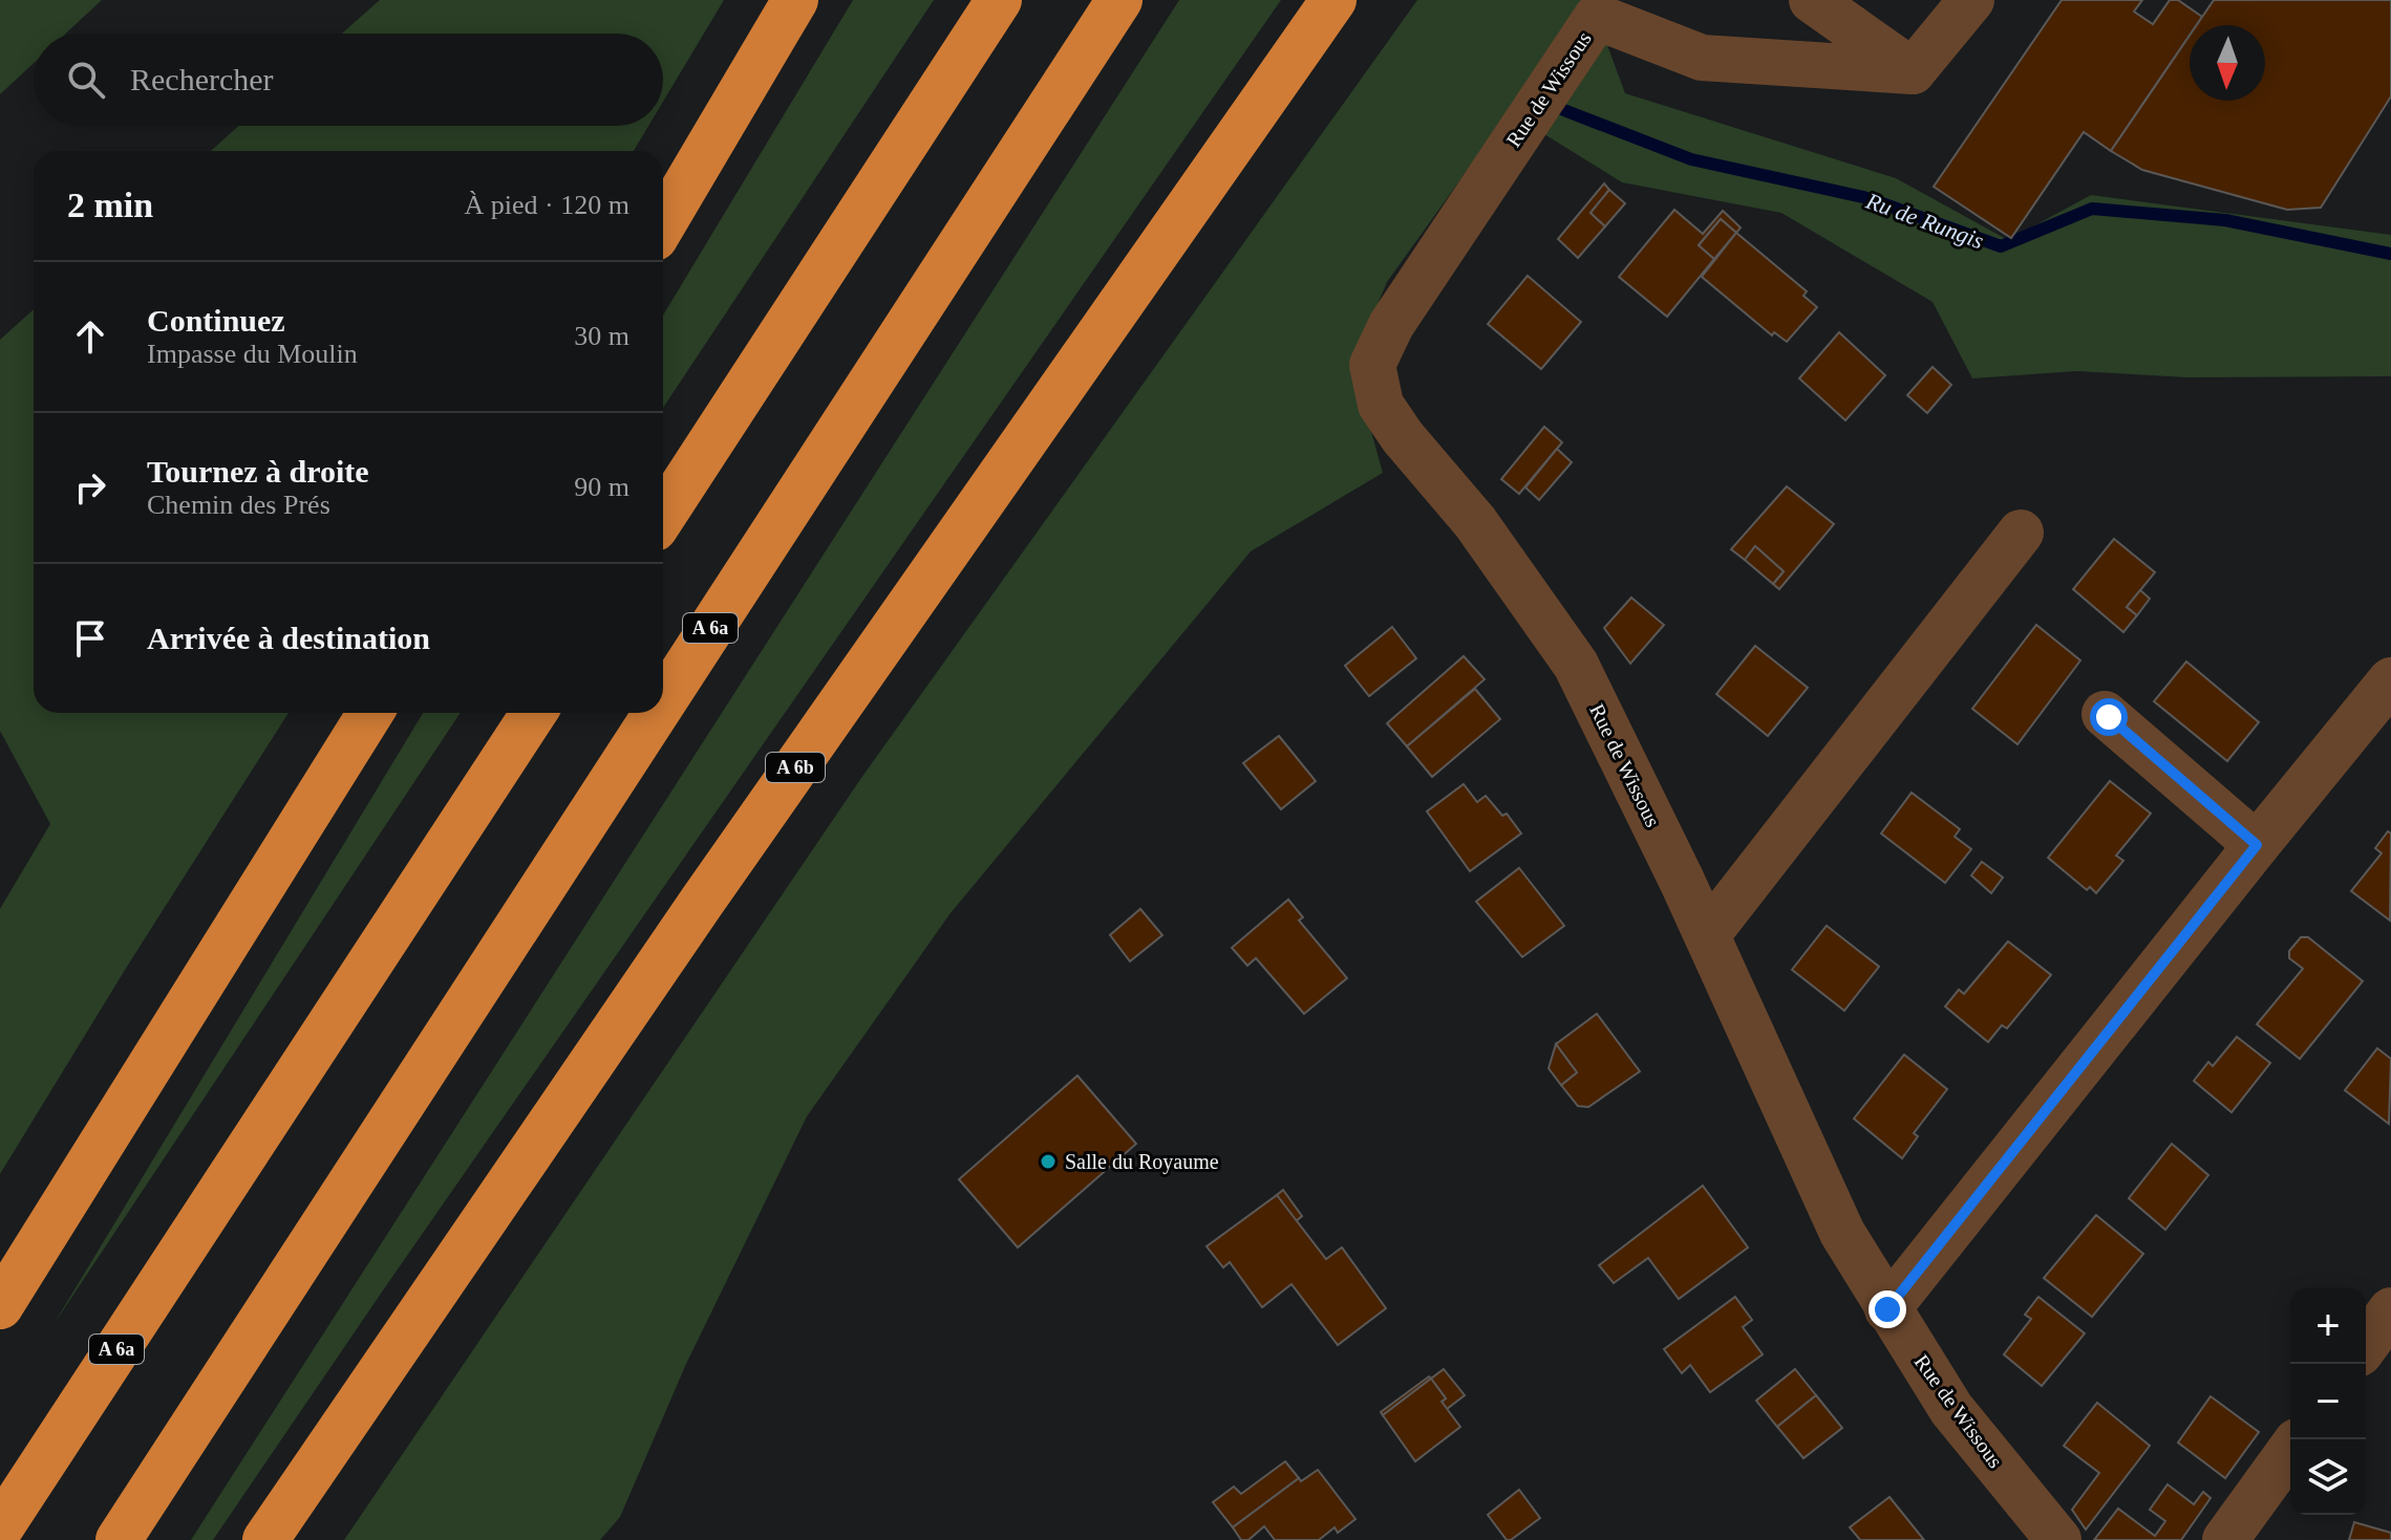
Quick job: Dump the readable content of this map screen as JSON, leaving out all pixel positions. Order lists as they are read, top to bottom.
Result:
{
  "streets": {
    "highway": ["A 6a", "A 6b"],
    "street": ["Rue de Wissous"]
  },
  "water": ["Ru de Rungis"],
  "places": ["Salle du Royaume"],
  "north": "bottom",
  "page": {
    "search": "Rechercher",
    "heading": ["2 min", "À pied · 120 m"],
    "list": [
      ["Continuez", "Impasse du Moulin", "30 m"],
      ["Tournez à droite", "Chemin des Prés", "90 m"],
      "Arrivée à destination"
    ],
    "map_buttons": ["+", "−"]
  }
}
